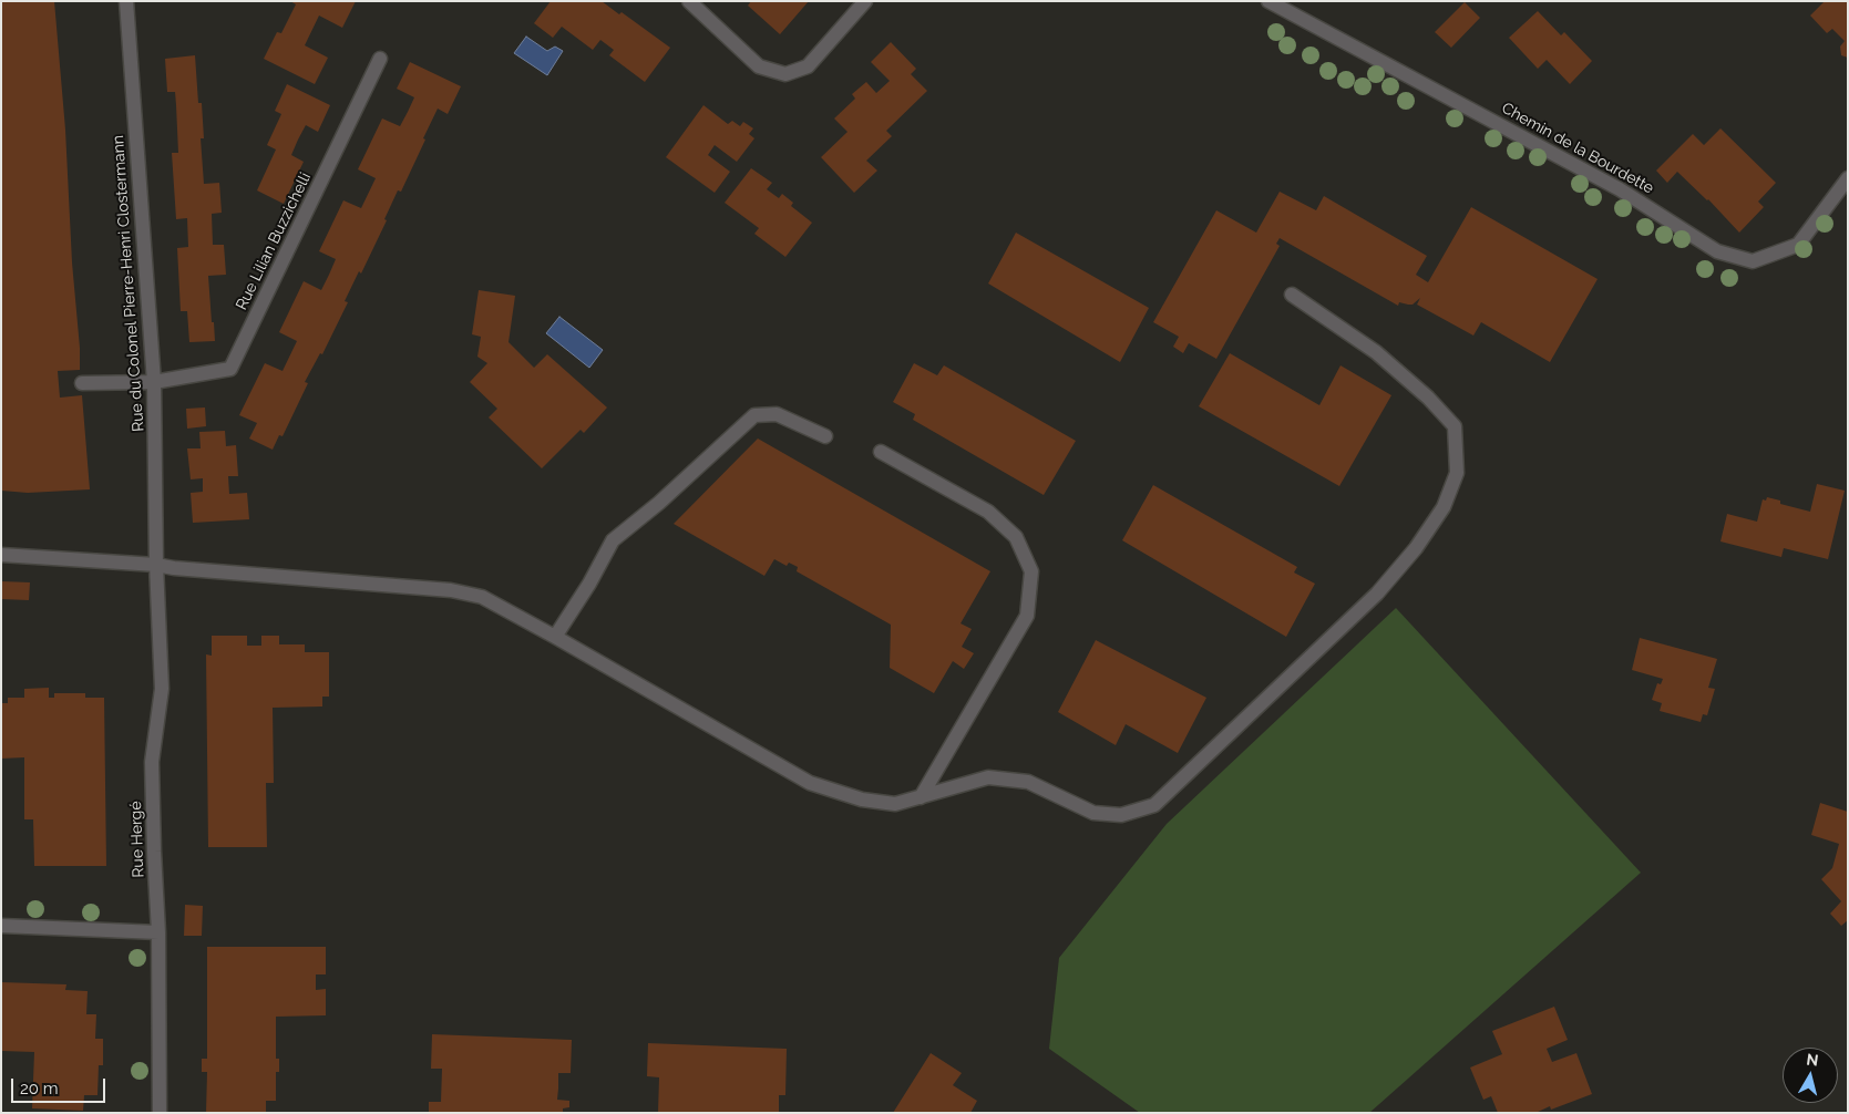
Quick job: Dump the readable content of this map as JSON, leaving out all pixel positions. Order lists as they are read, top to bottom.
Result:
{
  "streets": {
    "street": [
      "Chemin de la Bourdette",
      "Rue Lilian Buzzichelli",
      "Rue du Colonel Pierre-Henri Clostermann",
      "Rue Hergé"
    ]
  },
  "crossings": [
    ["Rue Lilian Buzzichelli", "Rue du Colonel Pierre-Henri Clostermann"],
    ["Rue du Colonel Pierre-Henri Clostermann", "Rue Hergé"]
  ],
  "scale_bar": "20 m",
  "north": "top"
}
